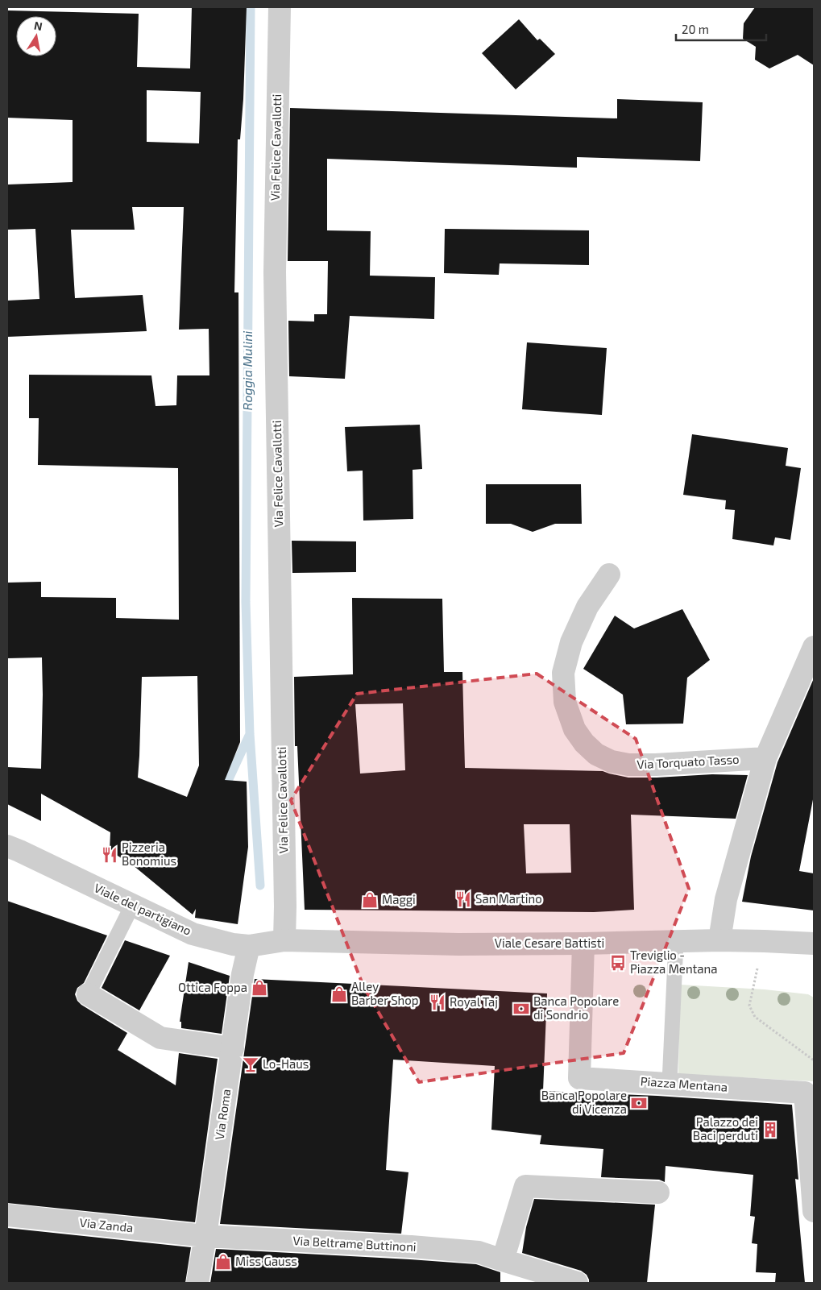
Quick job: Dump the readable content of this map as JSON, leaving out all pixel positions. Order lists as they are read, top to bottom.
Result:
{
  "streets": {
    "street": [
      "Via Felice Cavallotti",
      "Via Torquato Tasso",
      "Viale del partigiano",
      "Viale Cesare Battisti",
      "Piazza Mentana",
      "Via Roma",
      "Via Zanda",
      "Via Beltrame Buttinoni"
    ]
  },
  "crossings": [
    ["Via Felice Cavallotti", "Viale del partigiano"],
    ["Via Felice Cavallotti", "Viale Cesare Battisti"],
    ["Viale del partigiano", "Viale Cesare Battisti"],
    ["Viale del partigiano", "Via Roma"],
    ["Viale Cesare Battisti", "Piazza Mentana"],
    ["Via Roma", "Via Zanda"],
    ["Via Roma", "Via Beltrame Buttinoni"],
    ["Via Zanda", "Via Beltrame Buttinoni"]
  ],
  "water": ["Roggia Mulini"],
  "places": {
    "restaurant": ["Pizzeria Bonomius", "San Martino", "Royal Taj"],
    "shop": [
      "Maggi",
      "Ottica Foppa",
      "Alley Barber Shop",
      "Miss Gauss"
    ],
    "bus stop": ["Treviglio - Piazza Mentana"],
    "bank": ["Banca Popolare di Sondrio", "Banca Popolare di Vicenza"],
    "bar": ["Lo-Haus"],
    "building": ["Palazzo dei Baci perduti"]
  },
  "scale_bar": "20 m",
  "north": "top"
}
